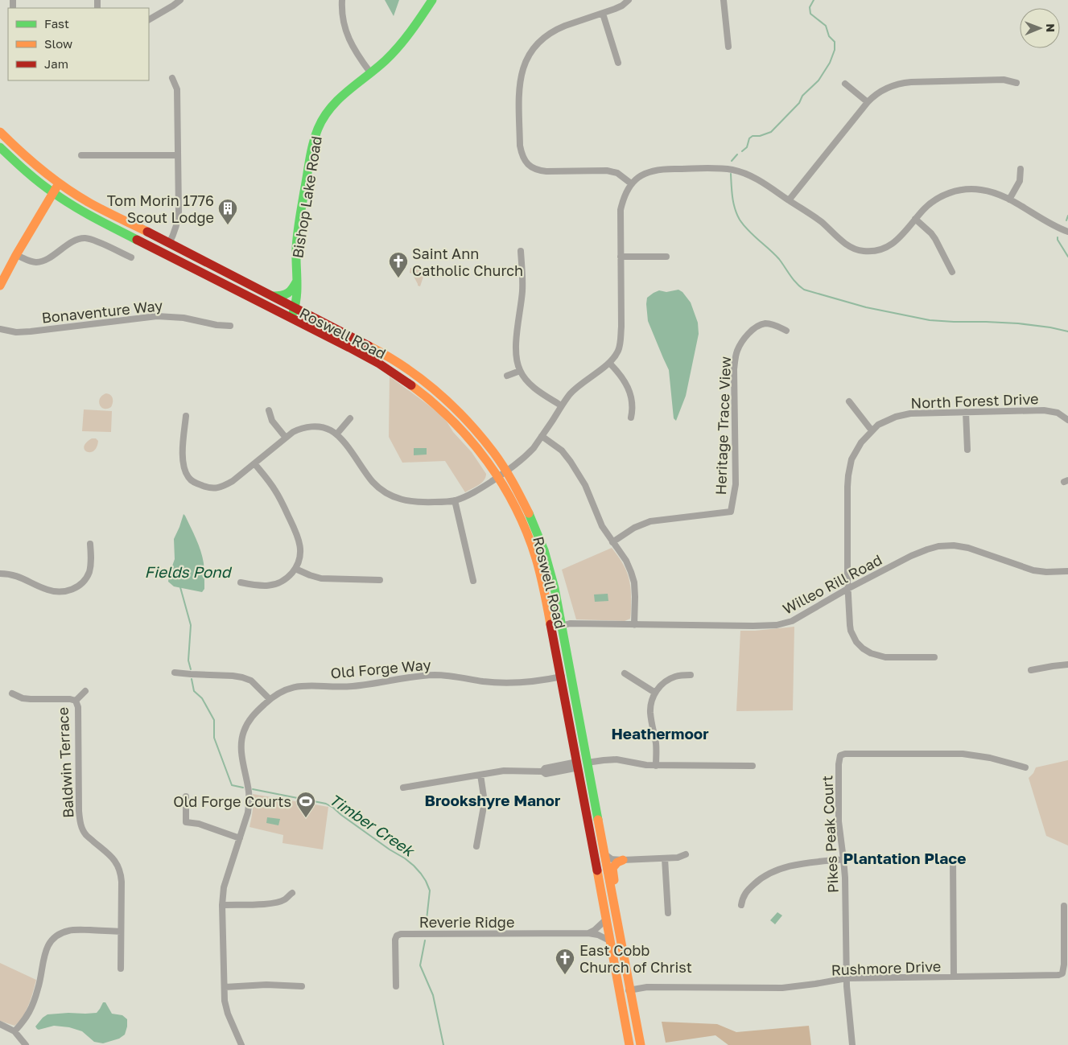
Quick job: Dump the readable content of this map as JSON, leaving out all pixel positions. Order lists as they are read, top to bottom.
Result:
{
  "streets": {
    "main road": ["Bishop Lake Road", "Roswell Road"],
    "street": [
      "Bonaventure Way",
      "North Forest Drive",
      "Heritage Trace View",
      "Willeo Rill Road",
      "Old Forge Way",
      "Baldwin Terrace",
      "Pikes Peak Court",
      "Reverie Ridge",
      "Rushmore Drive"
    ]
  },
  "crossings": [
    ["Bishop Lake Road", "Roswell Road"],
    ["Roswell Road", "Willeo Rill Road"],
    ["Roswell Road", "Old Forge Way"],
    ["Roswell Road", "Rushmore Drive"],
    ["North Forest Drive", "Willeo Rill Road"],
    ["Pikes Peak Court", "Rushmore Drive"]
  ],
  "districts": ["Heathermoor", "Brookshyre Manor", "Plantation Place"],
  "water": ["Fields Pond", "Timber Creek"],
  "places": {
    "building": ["Tom Morin 1776 Scout Lodge"],
    "church": ["Saint Ann Catholic Church", "East Cobb Church of Christ"],
    "sports": ["Old Forge Courts"]
  },
  "legend": ["Fast", "Slow", "Jam"],
  "north": "right"
}
